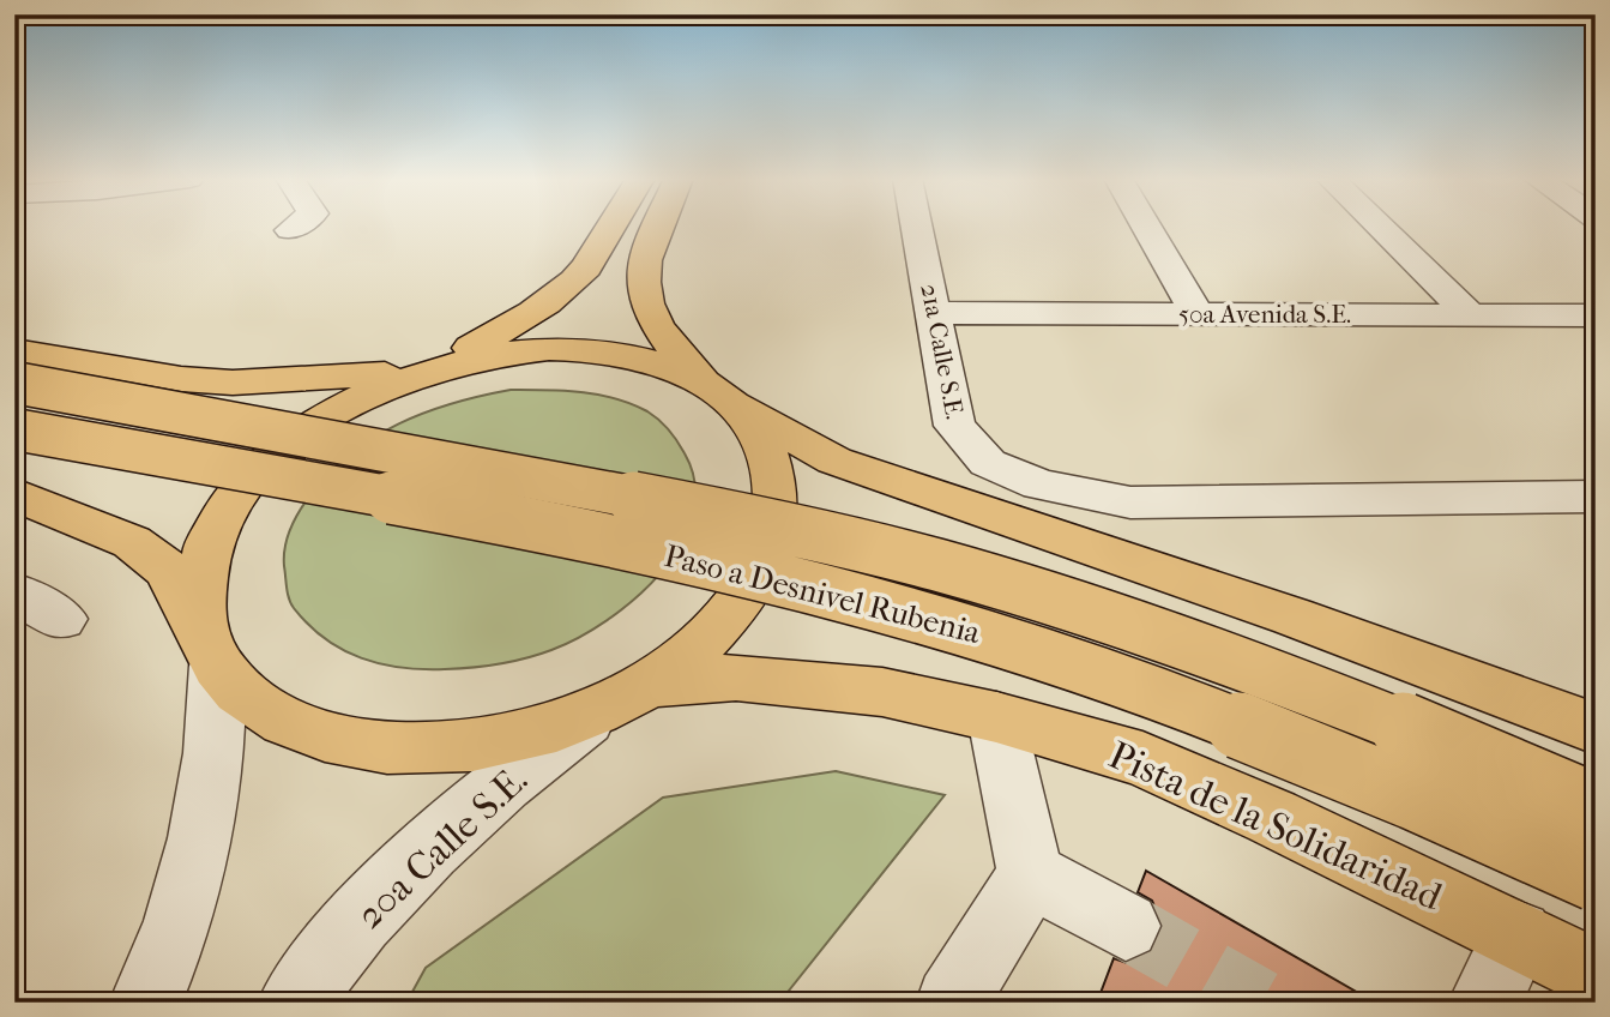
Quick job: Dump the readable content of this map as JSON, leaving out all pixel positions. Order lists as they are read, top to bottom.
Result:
{
  "streets": {
    "main road": ["Paso a Desnivel Rubenia", "Pista de la Solidaridad"],
    "street": ["50a Avenida S.E.", "21a Calle S.E.", "20a Calle S.E."]
  },
  "crossings": [
    ["50a Avenida S.E.", "21a Calle S.E."],
    ["Pista de la Solidaridad", "20a Calle S.E."]
  ]
}
